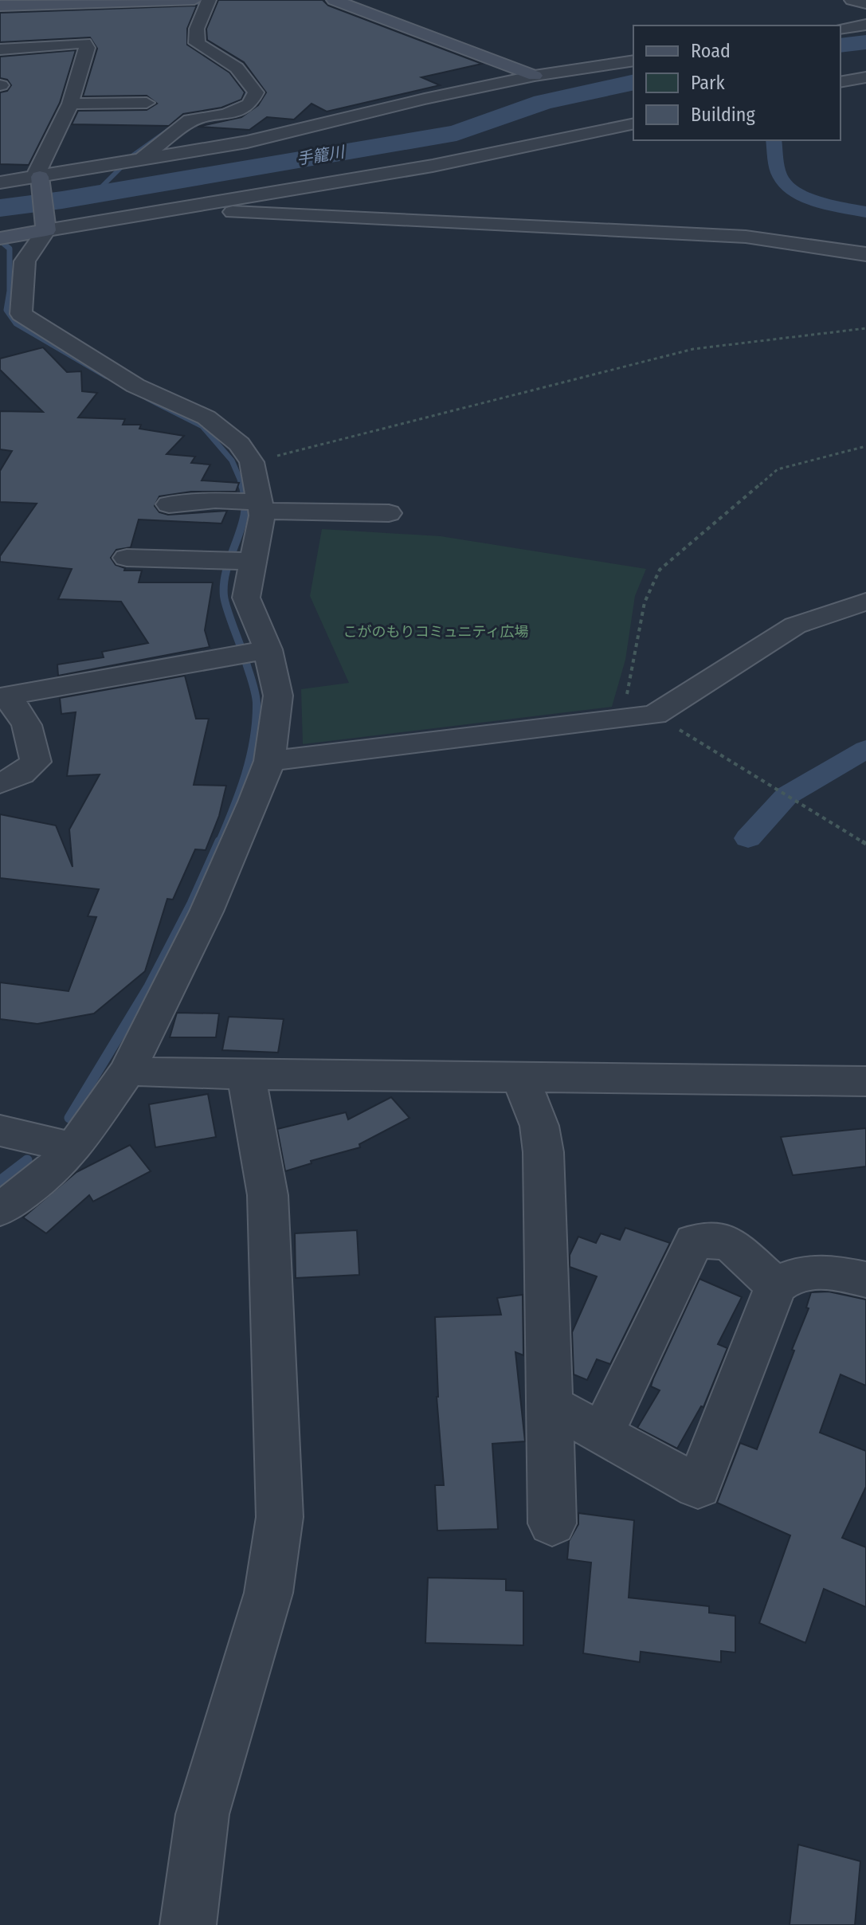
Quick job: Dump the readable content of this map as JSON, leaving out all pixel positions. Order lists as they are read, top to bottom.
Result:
{
  "water": ["手籠川"],
  "parks": ["こがのもりコミュニティ広場"],
  "legend": ["Road", "Park", "Building"]
}
